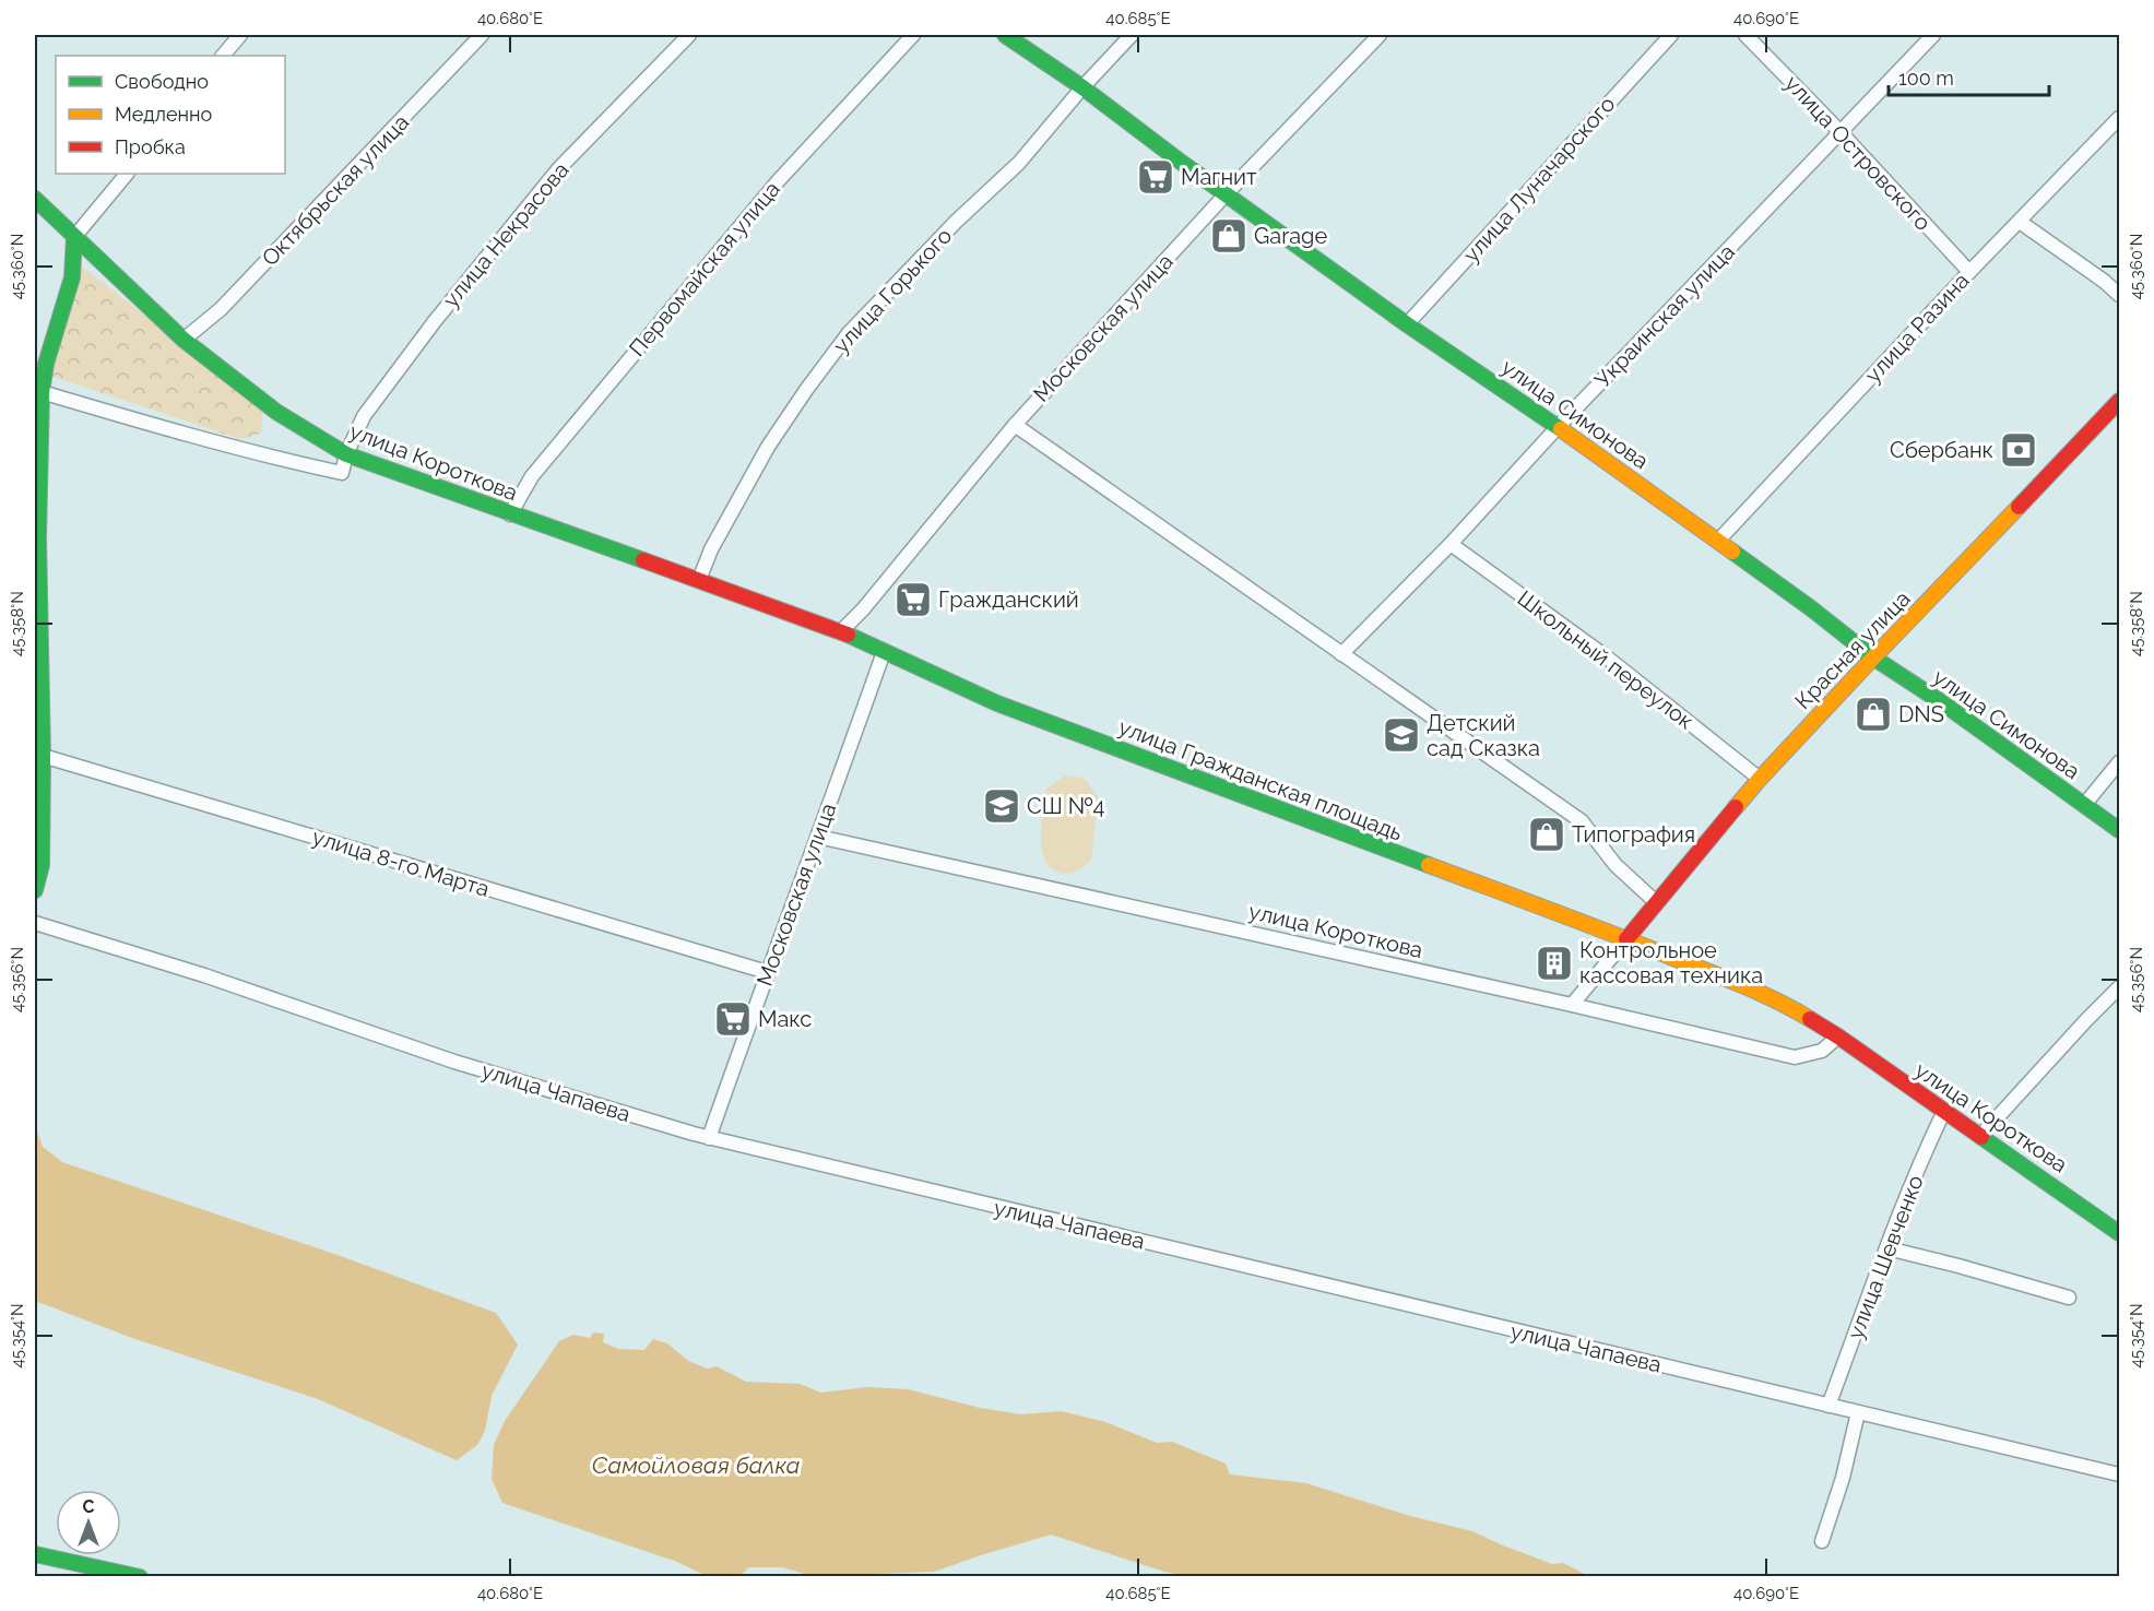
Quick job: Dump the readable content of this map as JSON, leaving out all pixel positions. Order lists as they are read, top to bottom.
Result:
{
  "streets": {
    "street": [
      "улица Островского",
      "улица Луначарского",
      "Октябрьская улица",
      "улица Некрасова",
      "Первомайская улица",
      "улица Горького",
      "Украинская улица",
      "Московская улица",
      "улица Разина",
      "улица Симонова",
      "улица Короткова",
      "Красная улица",
      "Школьный переулок",
      "улица Гражданская площадь",
      "улица 8-го Марта",
      "улица Чапаева",
      "улица Шевченко"
    ]
  },
  "crossings": [
    ["улица Островского", "Украинская улица"],
    ["улица Островского", "улица Разина"],
    ["улица Луначарского", "улица Симонова"],
    ["Октябрьская улица", "улица Короткова"],
    ["улица Некрасова", "улица Короткова"],
    ["Первомайская улица", "улица Короткова"],
    ["улица Горького", "улица Симонова"],
    ["улица Горького", "улица Короткова"],
    ["Украинская улица", "улица Симонова"],
    ["Украинская улица", "Школьный переулок"],
    ["Московская улица", "улица Симонова"],
    ["Московская улица", "улица Короткова"],
    ["Московская улица", "улица Гражданская площадь"],
    ["Московская улица", "улица 8-го Марта"],
    ["Московская улица", "улица Чапаева"],
    ["улица Разина", "улица Симонова"],
    ["улица Симонова", "Красная улица"],
    ["улица Короткова", "Красная улица"],
    ["улица Короткова", "улица Гражданская площадь"],
    ["улица Короткова", "улица Шевченко"],
    ["Красная улица", "Школьный переулок"],
    ["Красная улица", "улица Гражданская площадь"],
    ["улица Чапаева", "улица Шевченко"]
  ],
  "water": ["Самойловая балка"],
  "places": {
    "supermarket": ["Магнит", "Гражданский", "Макс"],
    "shop": ["Garage", "DNS", "Типография"],
    "bank": ["Сбербанк"],
    "school or university": ["Детский сад Сказка", "СШ №4"],
    "building": ["Контрольное кассовая техника"]
  },
  "legend": ["Свободно", "Медленно", "Пробка"],
  "scale_bar": "100 m",
  "north": "top",
  "coordinates": [
    "40.680°E",
    "40.685°E",
    "40.690°E",
    "45.360°N",
    "45.358°N",
    "45.356°N",
    "45.354°N"
  ]
}
